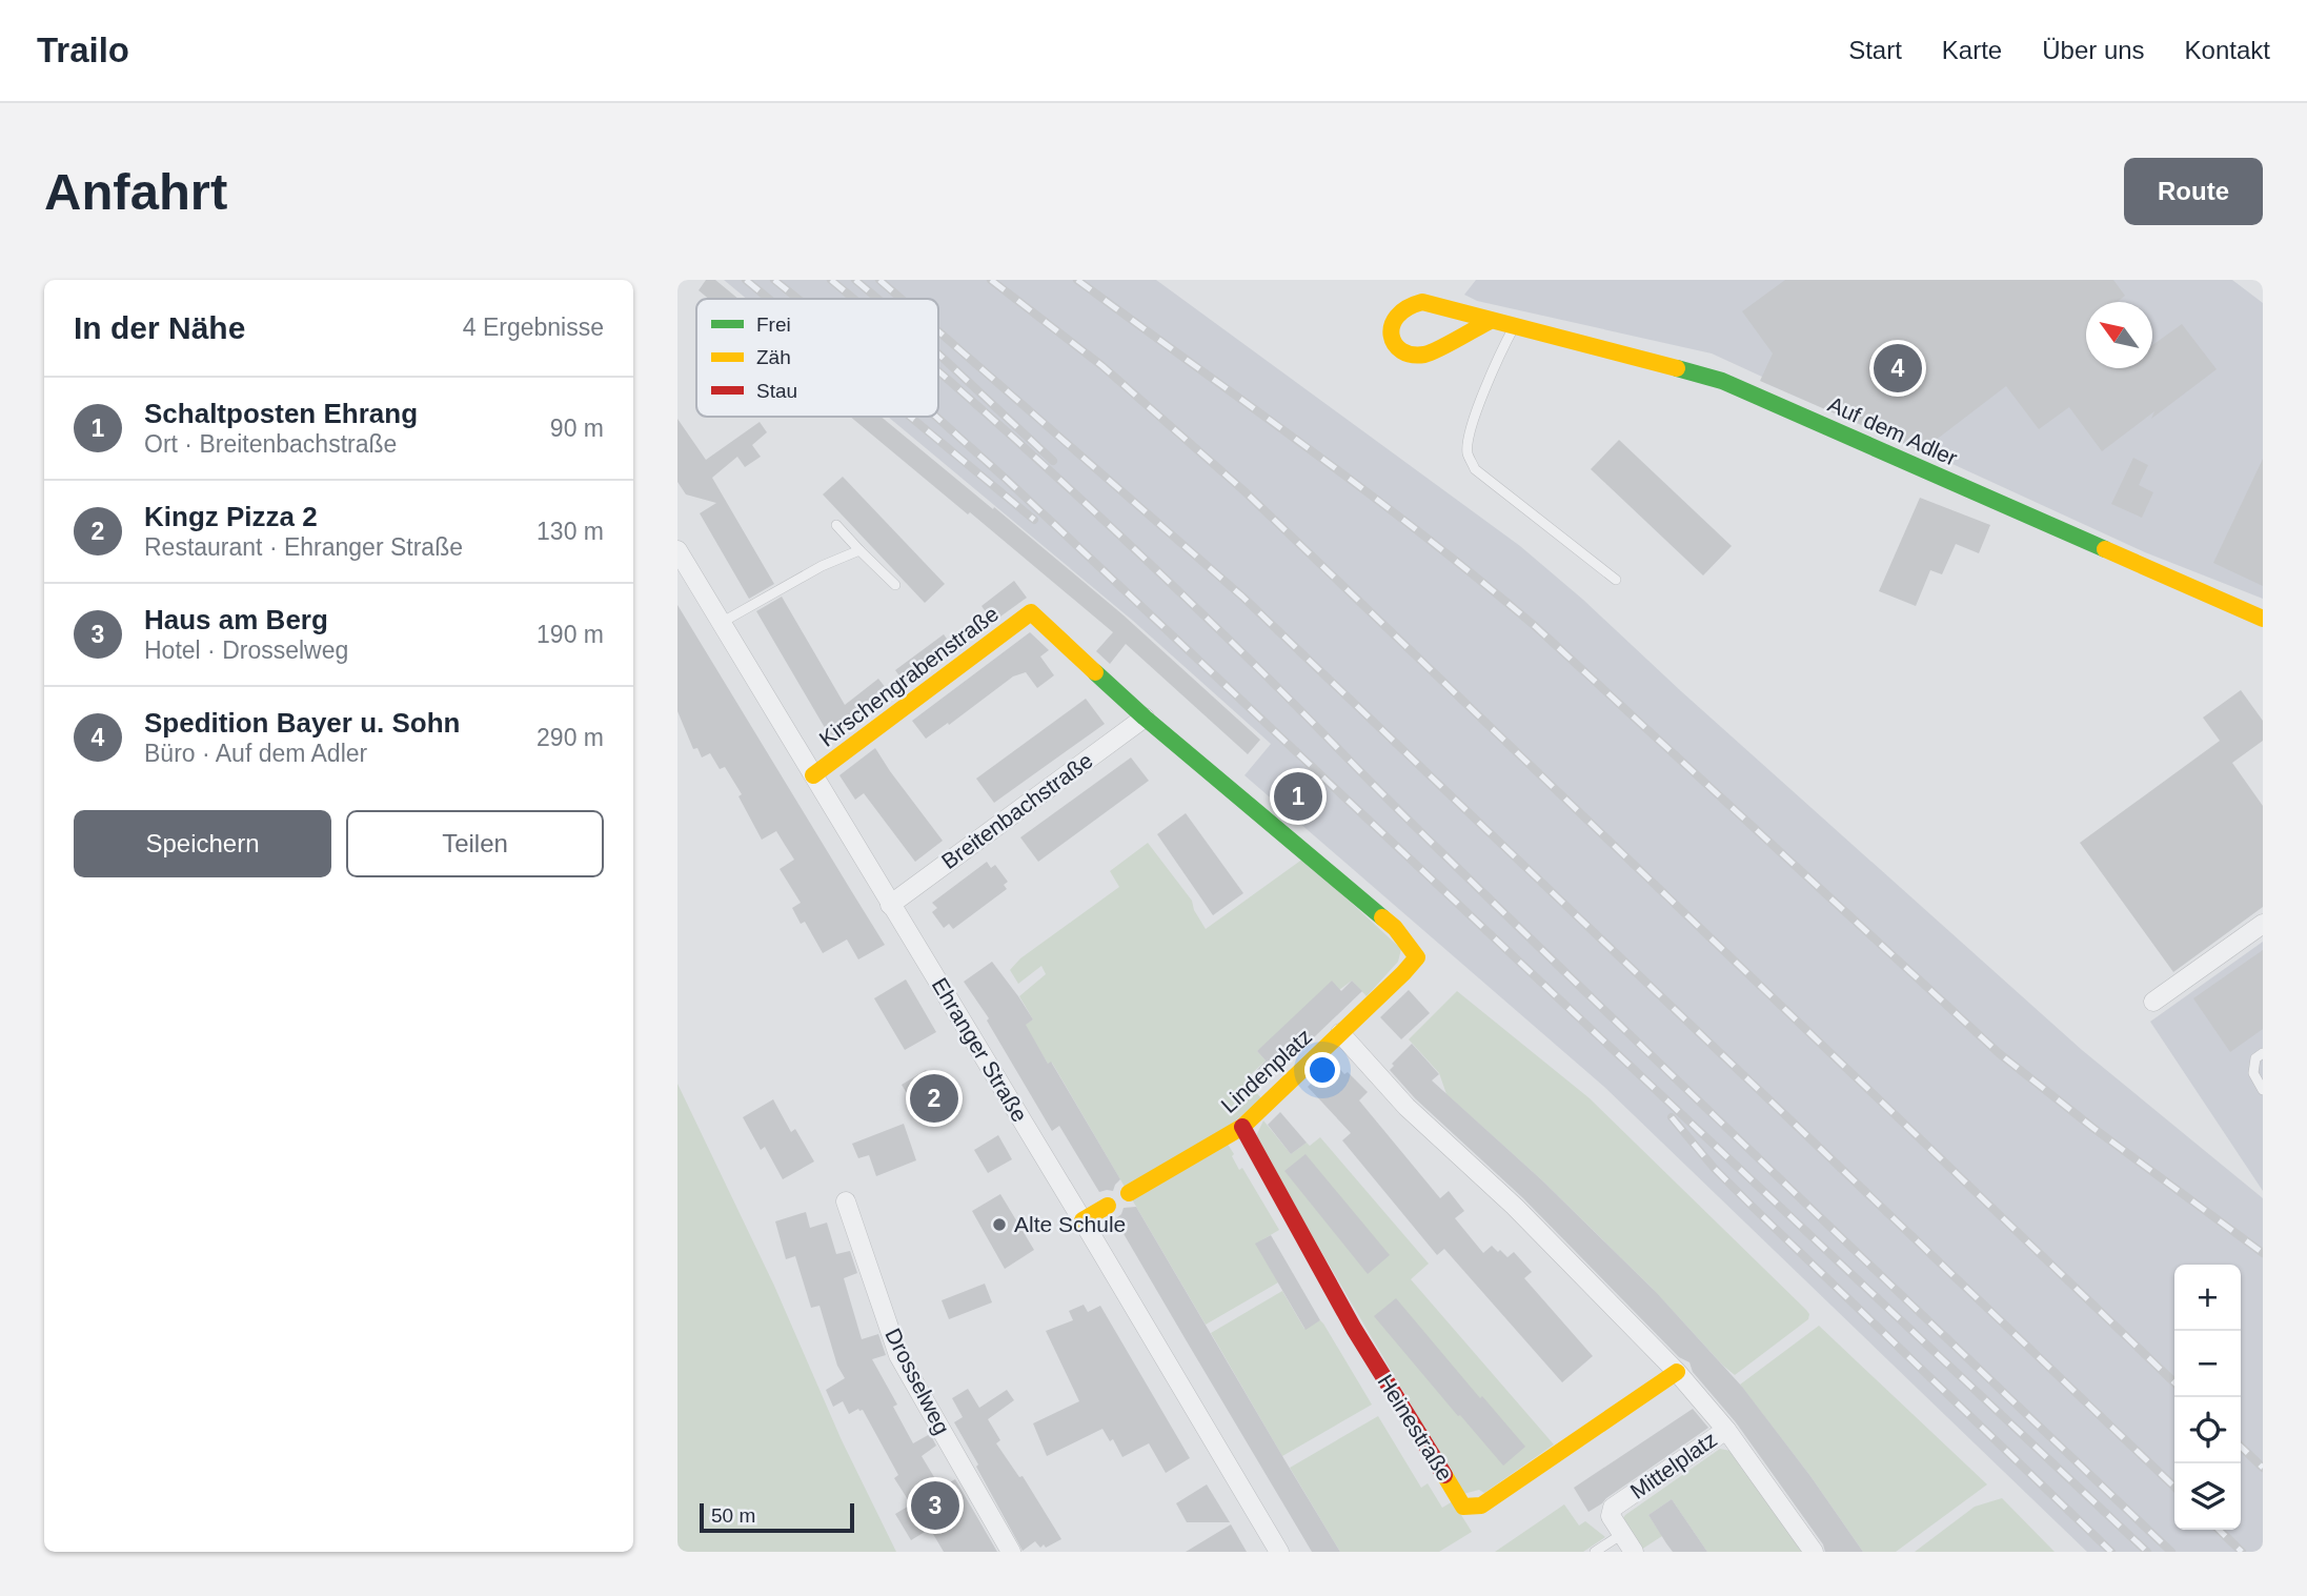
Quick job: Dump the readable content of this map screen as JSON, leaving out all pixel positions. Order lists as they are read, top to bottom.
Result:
{
  "streets": {
    "street": [
      "Auf dem Adler",
      "Kirschengrabenstraße",
      "Breitenbachstraße",
      "Ehranger Straße",
      "Lindenplatz",
      "Drosselweg",
      "Heinestraße",
      "Mittelplatz"
    ]
  },
  "crossings": [
    ["Kirschengrabenstraße", "Breitenbachstraße"],
    ["Kirschengrabenstraße", "Ehranger Straße"],
    ["Kirschengrabenstraße", "Lindenplatz"],
    ["Breitenbachstraße", "Ehranger Straße"],
    ["Breitenbachstraße", "Lindenplatz"],
    ["Lindenplatz", "Heinestraße"]
  ],
  "places": ["Alte Schule"],
  "legend": ["Frei", "Zäh", "Stau"],
  "scale_bar": "50 m",
  "north": "top left",
  "page": {
    "header": "Trailo",
    "nav": [
      "Start",
      "Karte",
      "Über uns",
      "Kontakt"
    ],
    "buttons": [
      "Route",
      ["Speichern", "Teilen"]
    ],
    "title": "Anfahrt",
    "heading": ["In der Nähe", "4 Ergebnisse"],
    "pins": [
      "4",
      "1",
      "2",
      "3"
    ],
    "list": [
      {
        "mark": "1",
        "name": "Schaltposten Ehrang",
        "note": "Ort · Breitenbachstraße",
        "value": "90 m"
      },
      {
        "mark": "2",
        "name": "Kingz Pizza 2",
        "note": "Restaurant · Ehranger Straße",
        "value": "130 m"
      },
      {
        "mark": "3",
        "name": "Haus am Berg",
        "note": "Hotel · Drosselweg",
        "value": "190 m"
      },
      {
        "mark": "4",
        "name": "Spedition Bayer u. Sohn",
        "note": "Büro · Auf dem Adler",
        "value": "290 m"
      }
    ],
    "map_buttons": ["+", "−"],
    "scale": "50 m"
  }
}
